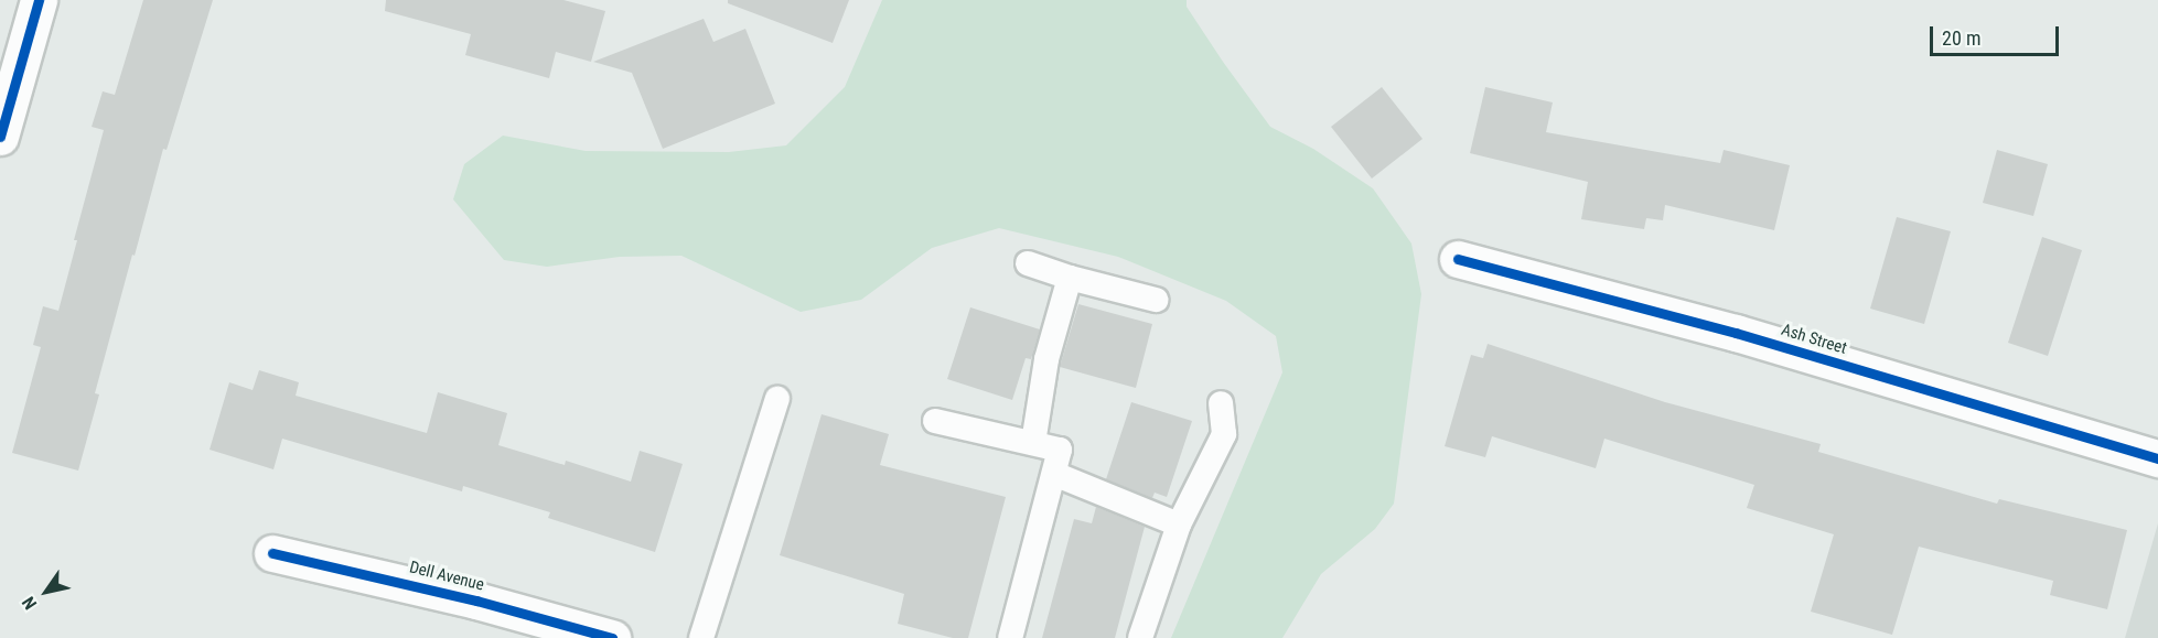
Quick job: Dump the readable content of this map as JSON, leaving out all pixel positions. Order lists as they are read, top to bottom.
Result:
{
  "streets": {
    "street": ["Ash Street", "Dell Avenue"]
  },
  "scale_bar": "20 m",
  "north": "bottom left"
}
